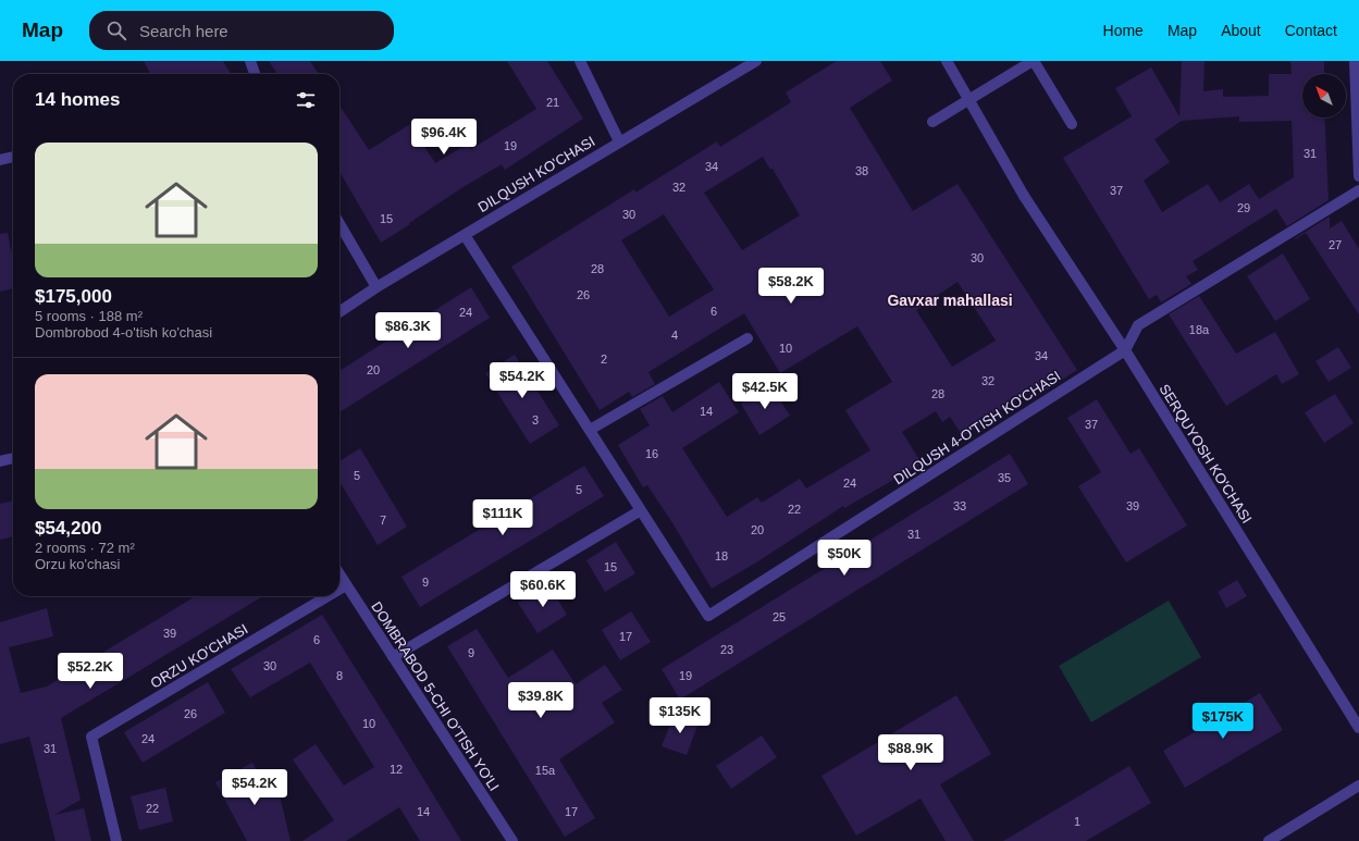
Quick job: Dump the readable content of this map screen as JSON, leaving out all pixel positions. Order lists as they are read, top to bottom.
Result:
{
  "streets": {
    "street": [
      "DILQUSH KO'CHASI",
      "DILQUSH 4-O'TISH KO'CHASI",
      "SERQUYOSH KO'CHASI",
      "ORZU KO'CHASI",
      "DOMBRABOD 5-CHI O'TISH YO'LI"
    ]
  },
  "crossings": [
    ["DILQUSH KO'CHASI", "DILQUSH 4-O'TISH KO'CHASI"],
    ["DILQUSH 4-O'TISH KO'CHASI", "SERQUYOSH KO'CHASI"],
    ["ORZU KO'CHASI", "DOMBRABOD 5-CHI O'TISH YO'LI"]
  ],
  "districts": ["Gavxar mahallasi"],
  "house_numbers": [
    "21",
    "19",
    "31",
    "34",
    "38",
    "32",
    "37",
    "29",
    "30",
    "15",
    "27",
    "30",
    "28",
    "26",
    "6",
    "24",
    "18a",
    "4",
    "10",
    "34",
    "2",
    "20",
    "32",
    "28",
    "14",
    "3",
    "37",
    "16",
    "5",
    "35",
    "24",
    "5",
    "33",
    "39",
    "22",
    "7",
    "20",
    "31",
    "18",
    "15",
    "9",
    "25",
    "39",
    "17",
    "6",
    "23",
    "9",
    "30",
    "8",
    "19",
    "26",
    "10",
    "24",
    "31",
    "12",
    "15a",
    "22",
    "14",
    "17",
    "1"
  ],
  "north": "top left",
  "page": {
    "header": "Map",
    "search": "Search here",
    "nav": [
      "Home",
      "Map",
      "About",
      "Contact"
    ],
    "heading": "14 homes",
    "price": [
      "$96.4K",
      "$58.2K",
      "$86.3K",
      "$54.2K",
      "$42.5K",
      "$111K",
      "$50K",
      "$60.6K",
      "$52.2K",
      "$39.8K",
      "$135K",
      "$175K",
      "$88.9K",
      "$54.2K"
    ],
    "list": [
      {
        "name": "$175,000",
        "note": "5 rooms · 188 m² · Dombrobod 4-o'tish ko'chasi"
      },
      {
        "name": "$54,200",
        "note": "2 rooms · 72 m² · Orzu ko'chasi"
      }
    ]
  }
}
